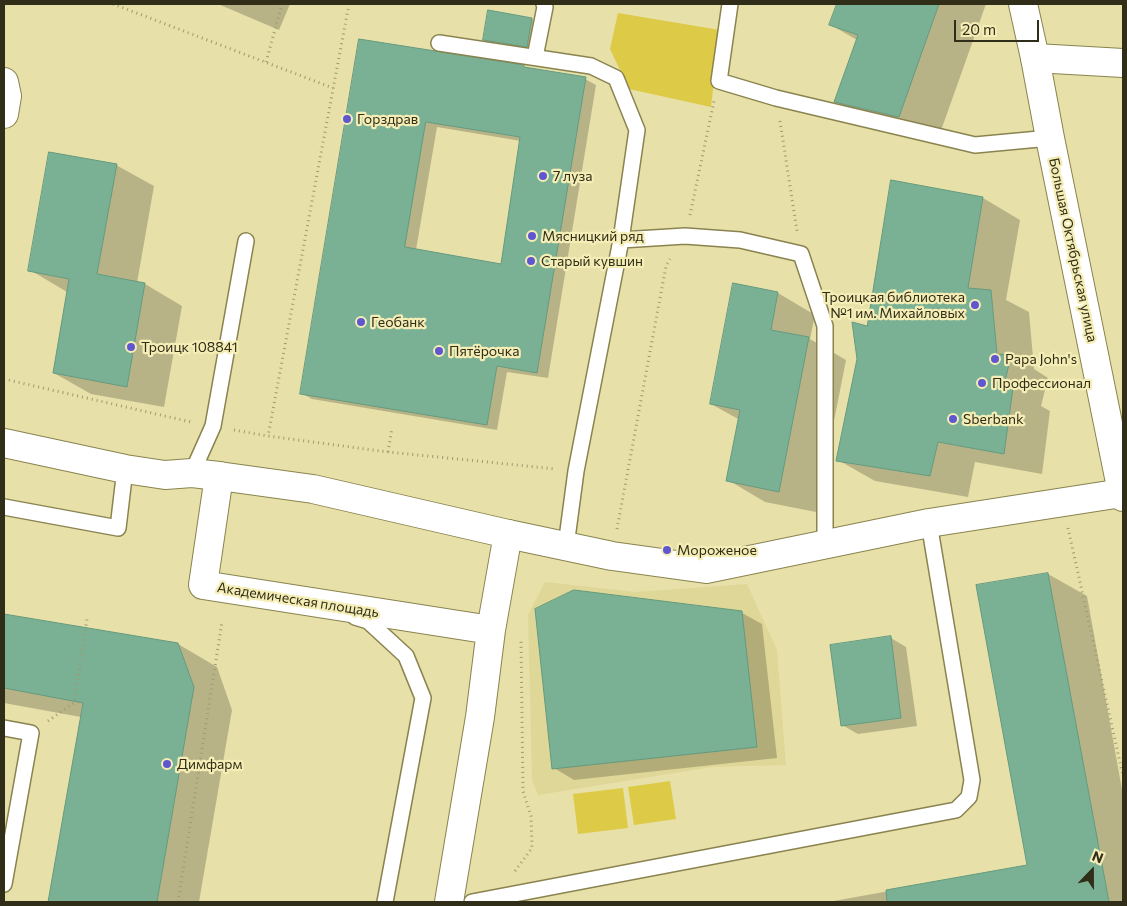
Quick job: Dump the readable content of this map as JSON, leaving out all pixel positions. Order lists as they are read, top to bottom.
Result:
{
  "streets": {
    "street": ["Большая Октябрьская улица", "Академическая площадь"]
  },
  "places": [
    "Горздрав",
    "7 луза",
    "Мясницкий ряд",
    "Старый кувшин",
    "Троицкая библиотека №1 им. Михайловых",
    "Геобанк",
    "Троицк 108841",
    "Пятёрочка",
    "Papa John's",
    "Профессионал",
    "Sberbank",
    "Мороженое",
    "Димфарм"
  ],
  "scale_bar": "20 m",
  "north": "top"
}
